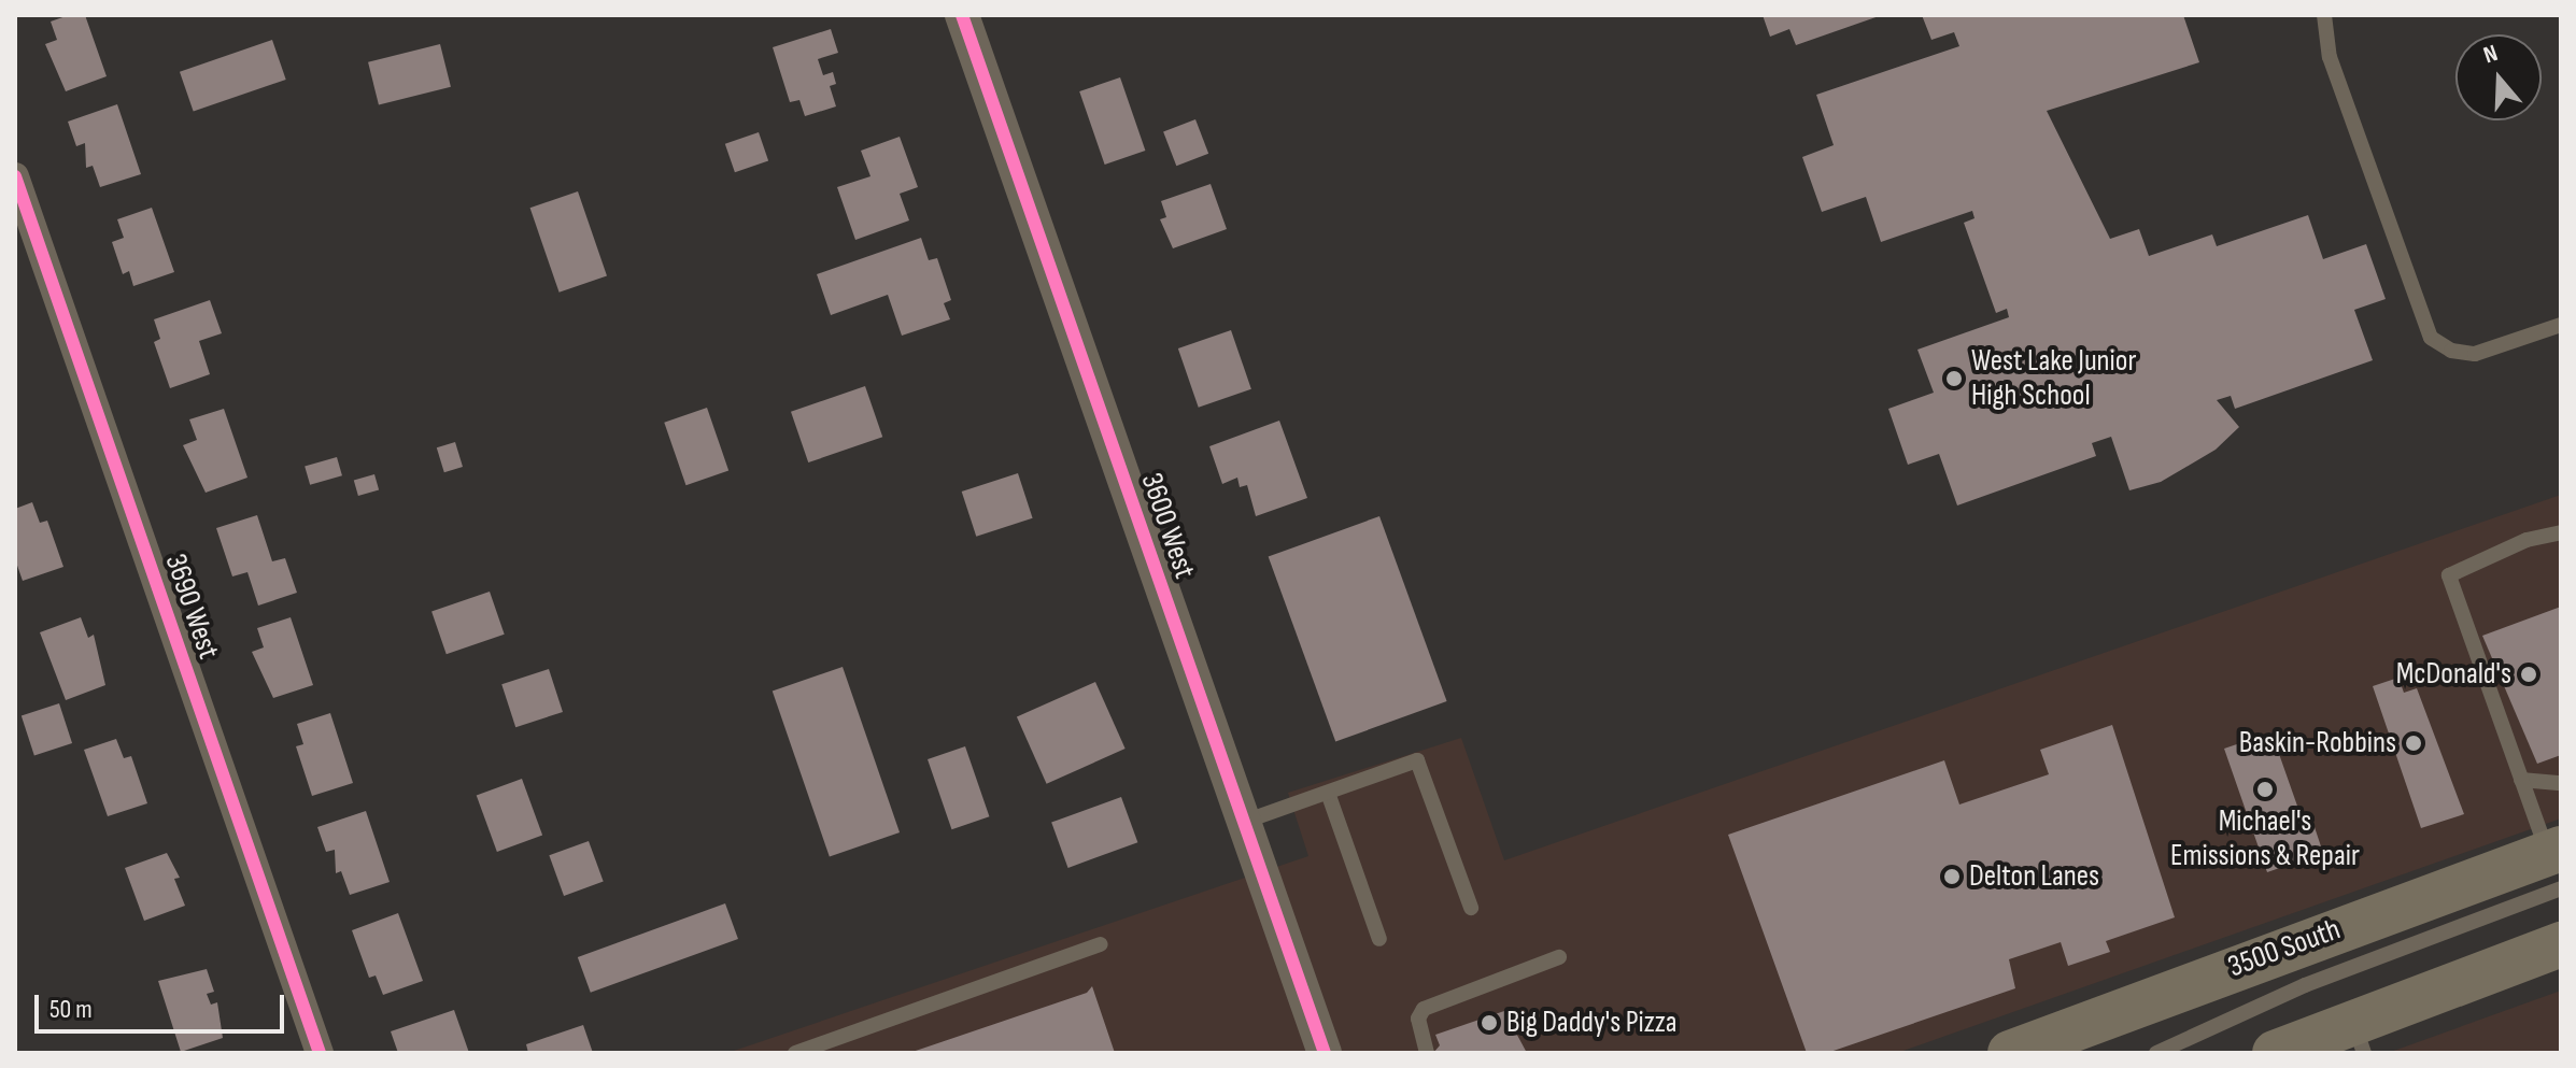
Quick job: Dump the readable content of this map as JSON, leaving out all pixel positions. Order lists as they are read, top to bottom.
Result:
{
  "streets": {
    "main road": ["3500 South"],
    "street": ["3600 West", "3690 West"]
  },
  "places": [
    "West Lake Junior High School",
    "McDonald's",
    "Baskin-Robbins",
    "Michael's Emissions & Repair",
    "Delton Lanes",
    "Big Daddy's Pizza"
  ],
  "scale_bar": "50 m",
  "north": "top"
}
